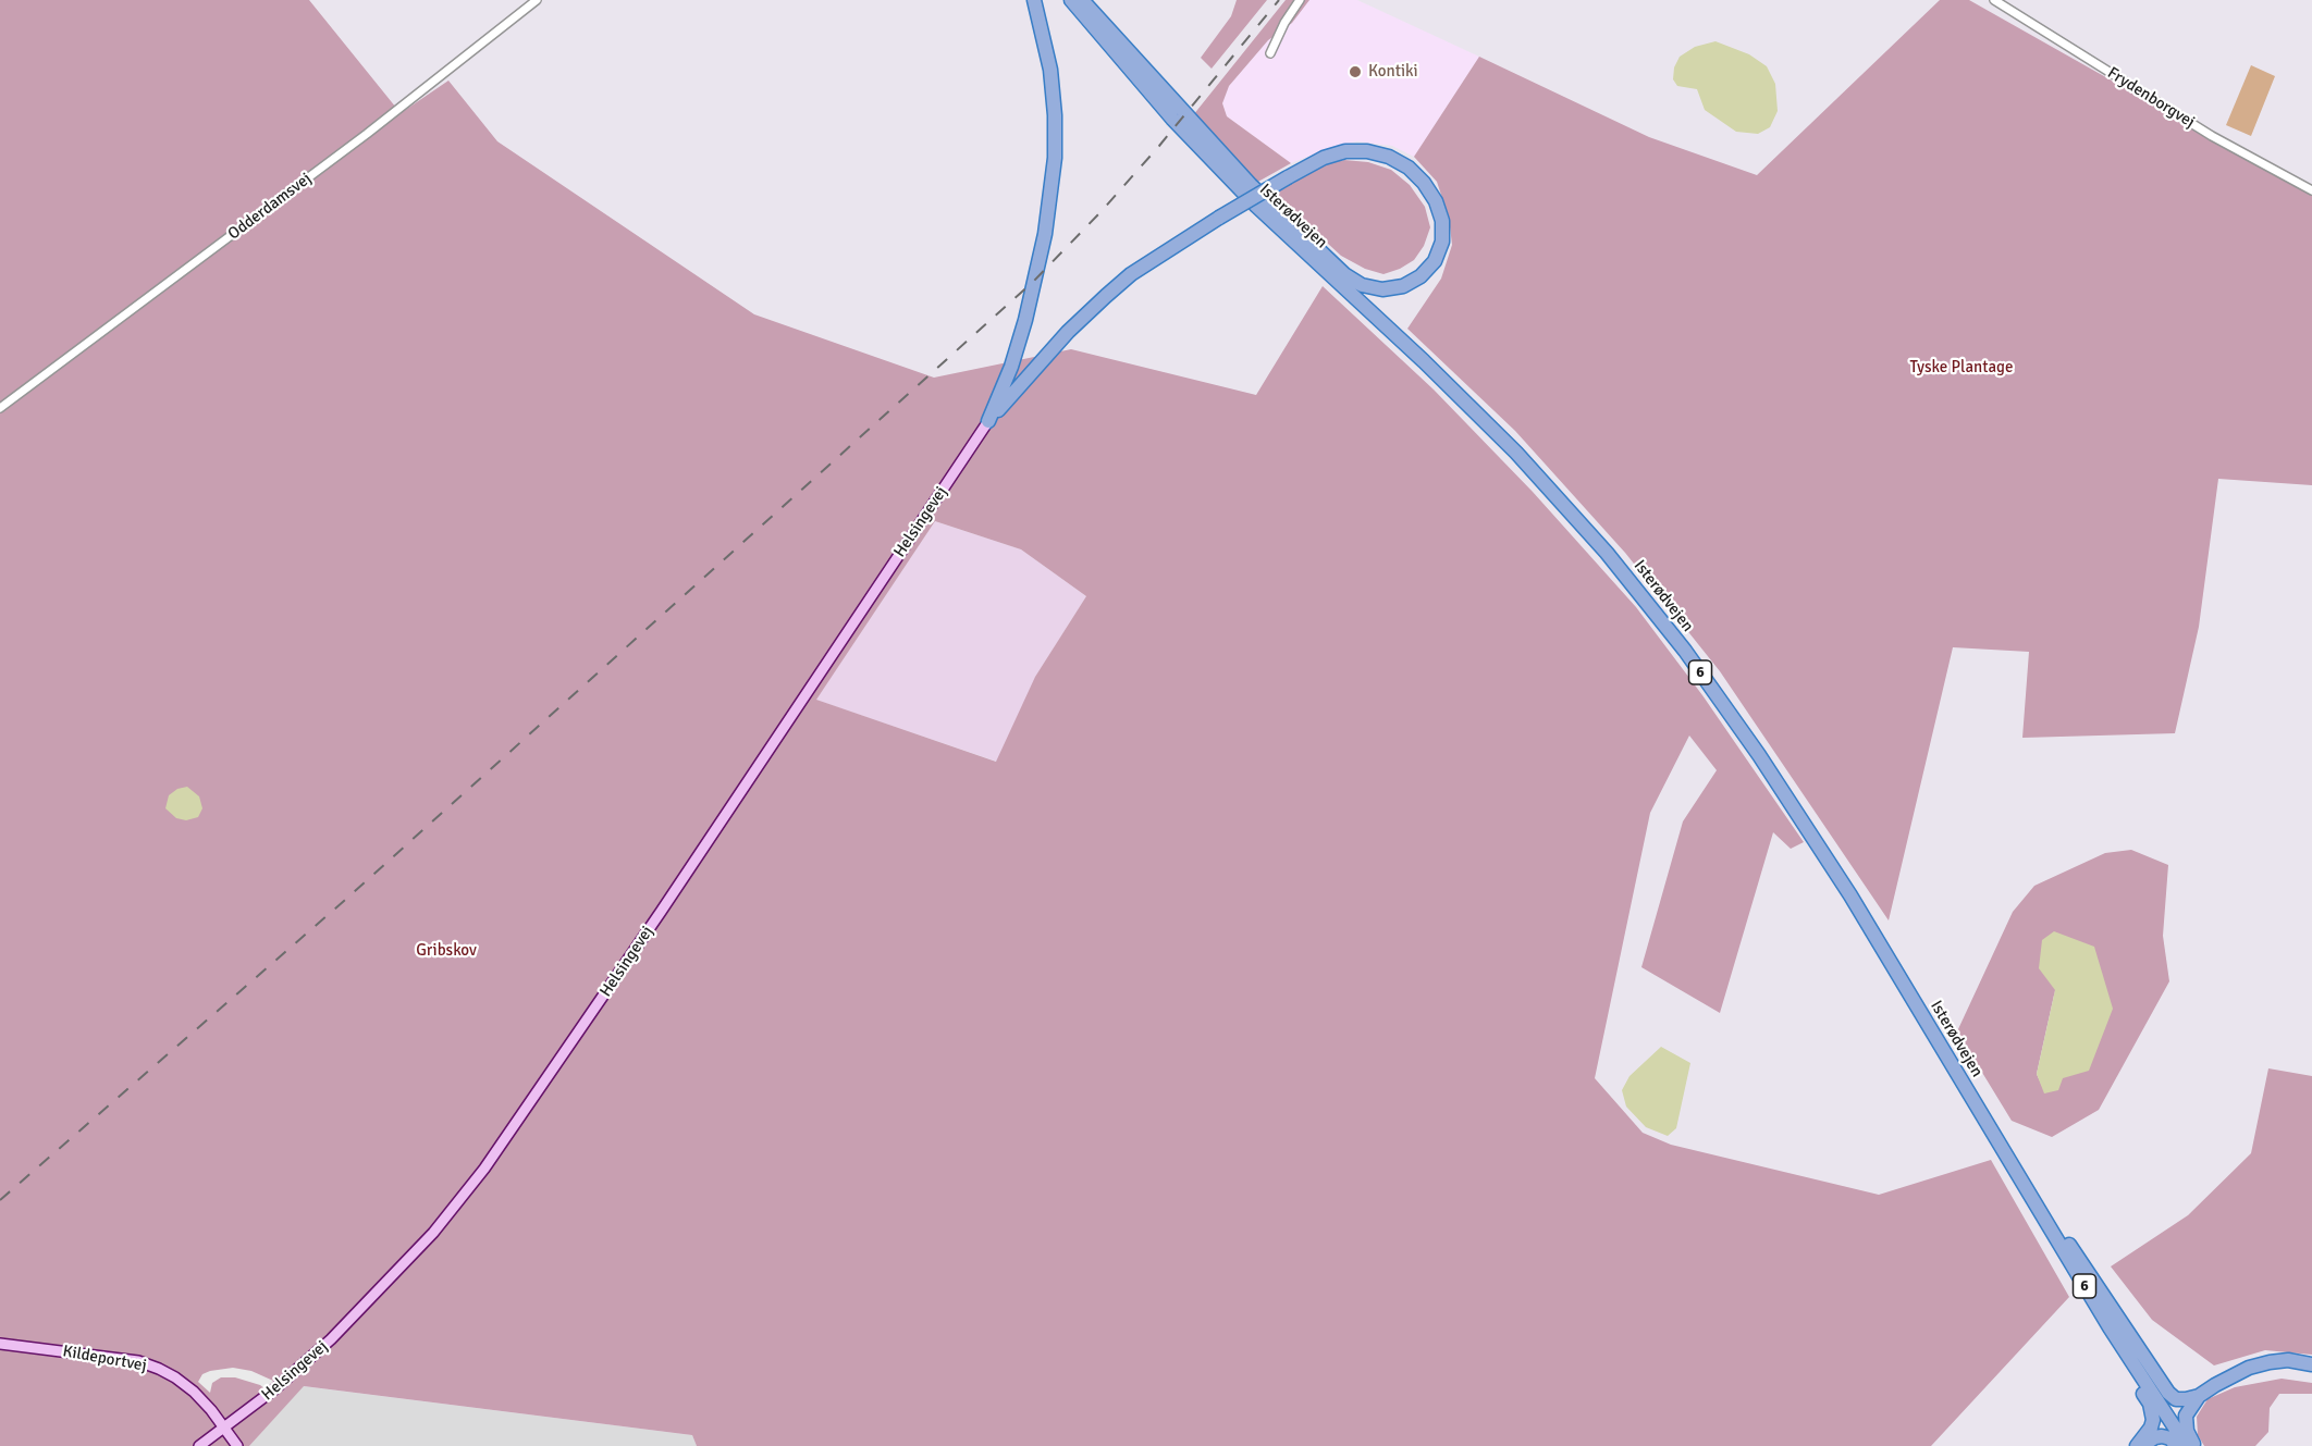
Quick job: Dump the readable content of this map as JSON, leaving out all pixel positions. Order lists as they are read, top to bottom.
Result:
{
  "streets": {
    "highway": ["Isterødvejen", "6"],
    "street": [
      "Frydenborgvej",
      "Odderdamsvej",
      "Helsingevej",
      "Kildeportvej"
    ]
  },
  "crossings": [
    ["Helsingevej", "Kildeportvej"]
  ],
  "parks": ["Tyske Plantage", "Gribskov"],
  "places": ["Kontiki"]
}
